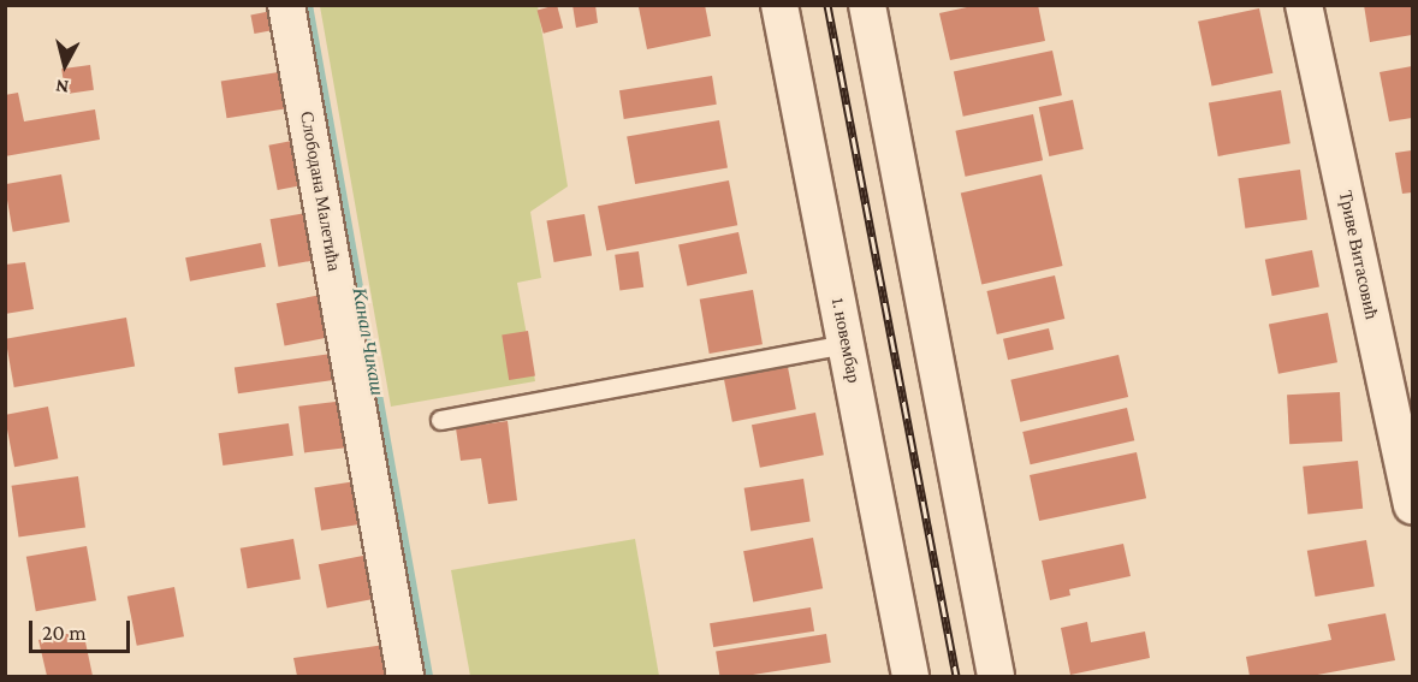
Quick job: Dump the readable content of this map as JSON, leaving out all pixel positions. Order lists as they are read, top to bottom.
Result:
{
  "streets": {
    "street": ["Слободана Малетића", "Триве Витасовић", "1. новембар"]
  },
  "water": ["Канал Чикаш"],
  "scale_bar": "20 m",
  "north": "bottom"
}
